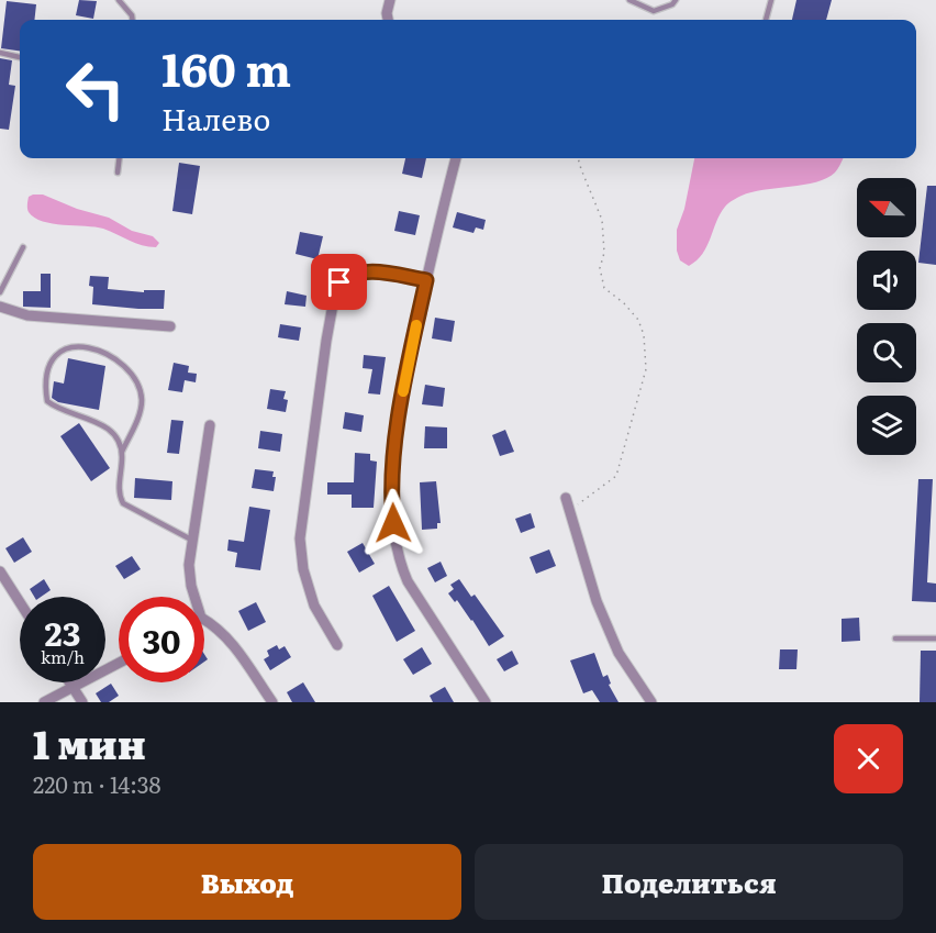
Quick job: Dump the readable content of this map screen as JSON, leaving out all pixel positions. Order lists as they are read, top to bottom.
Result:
{
  "north": "left",
  "page": {
    "turn": ["160 m", "Налево"],
    "speed": "23 km/h",
    "limit": "30",
    "heading": ["1 мин", "220 m · 14:38"],
    "buttons": ["Выход", "Поделиться"]
  }
}
